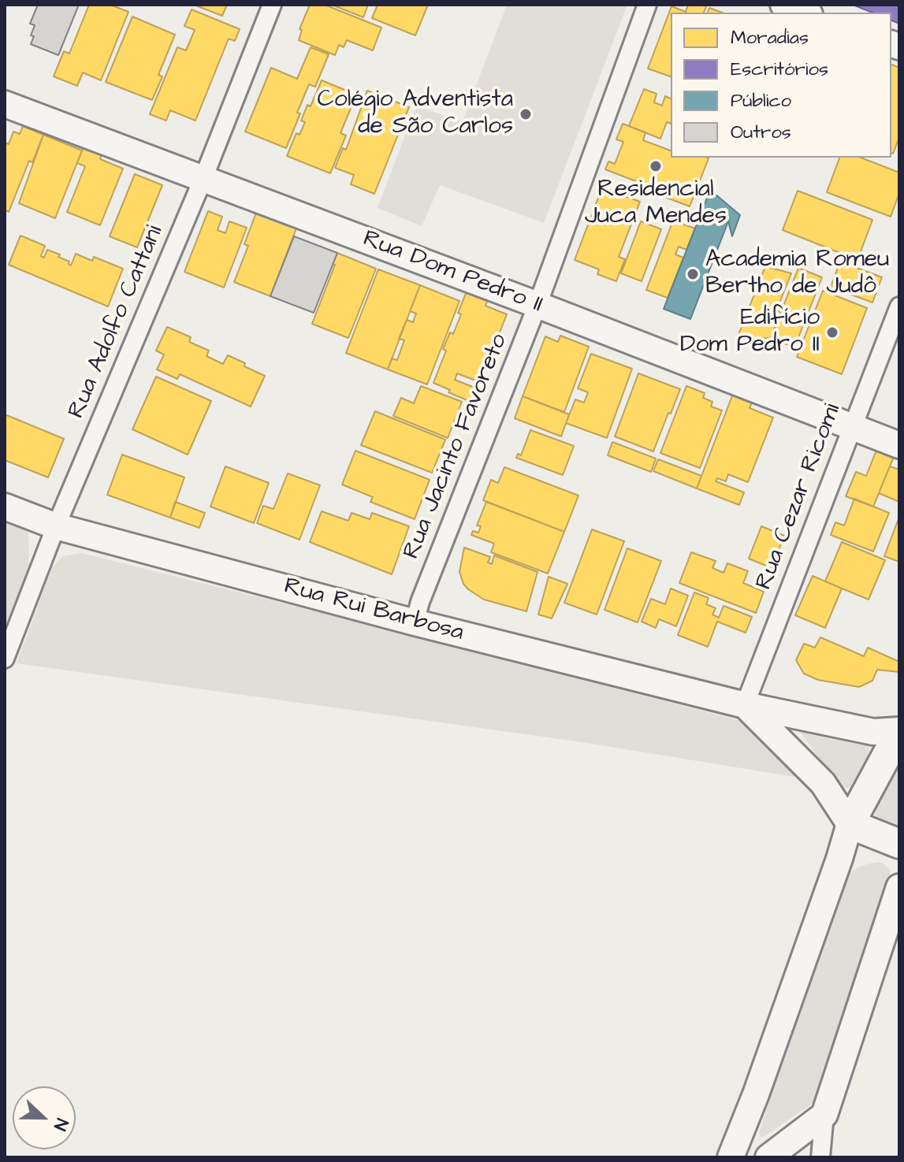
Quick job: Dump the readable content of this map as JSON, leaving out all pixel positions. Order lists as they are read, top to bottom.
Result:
{
  "streets": {
    "street": [
      "Rua Dom Pedro II",
      "Rua Adolfo Cattani",
      "Rua Jacinto Favoreto",
      "Rua Cezar Ricomi",
      "Rua Rui Barbosa"
    ]
  },
  "crossings": [
    ["Rua Dom Pedro II", "Rua Adolfo Cattani"],
    ["Rua Dom Pedro II", "Rua Jacinto Favoreto"],
    ["Rua Dom Pedro II", "Rua Cezar Ricomi"],
    ["Rua Adolfo Cattani", "Rua Rui Barbosa"],
    ["Rua Jacinto Favoreto", "Rua Rui Barbosa"],
    ["Rua Cezar Ricomi", "Rua Rui Barbosa"]
  ],
  "places": [
    "Colégio Adventista de São Carlos",
    "Residencial Juca Mendes",
    "Academia Romeu Bertho de Judô",
    "Edifício Dom Pedro II"
  ],
  "legend": [
    "Moradias",
    "Escritórios",
    "Público",
    "Outros"
  ],
  "north": "right"
}
